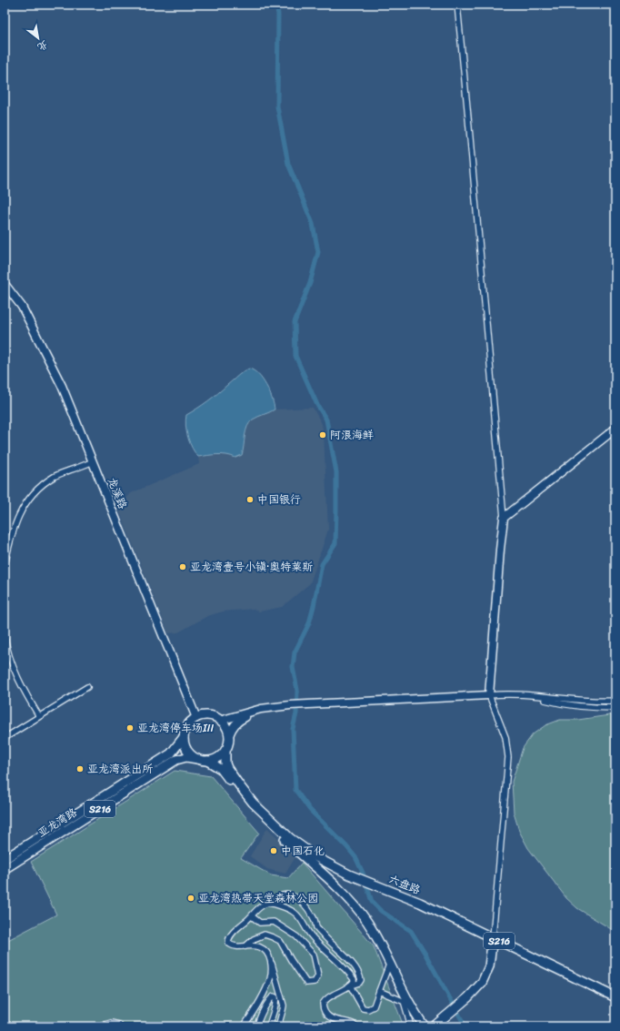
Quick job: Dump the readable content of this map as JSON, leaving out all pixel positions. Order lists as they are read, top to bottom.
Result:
{
  "streets": {
    "main road": ["S216", "亚龙湾路", "六盘路"],
    "street": ["龙溪路"]
  },
  "crossings": [
    ["龙溪路", "S216"],
    ["龙溪路", "亚龙湾路"],
    ["龙溪路", "六盘路"],
    ["S216", "亚龙湾路"],
    ["S216", "六盘路"],
    ["亚龙湾路", "六盘路"]
  ],
  "places": [
    "阿浪海鲜",
    "中国银行",
    "亚龙湾壹号小镇·奥特莱斯",
    "亚龙湾停车场III",
    "亚龙湾派出所",
    "中国石化",
    "亚龙湾热带天堂森林公园"
  ],
  "north": "bottom right"
}
